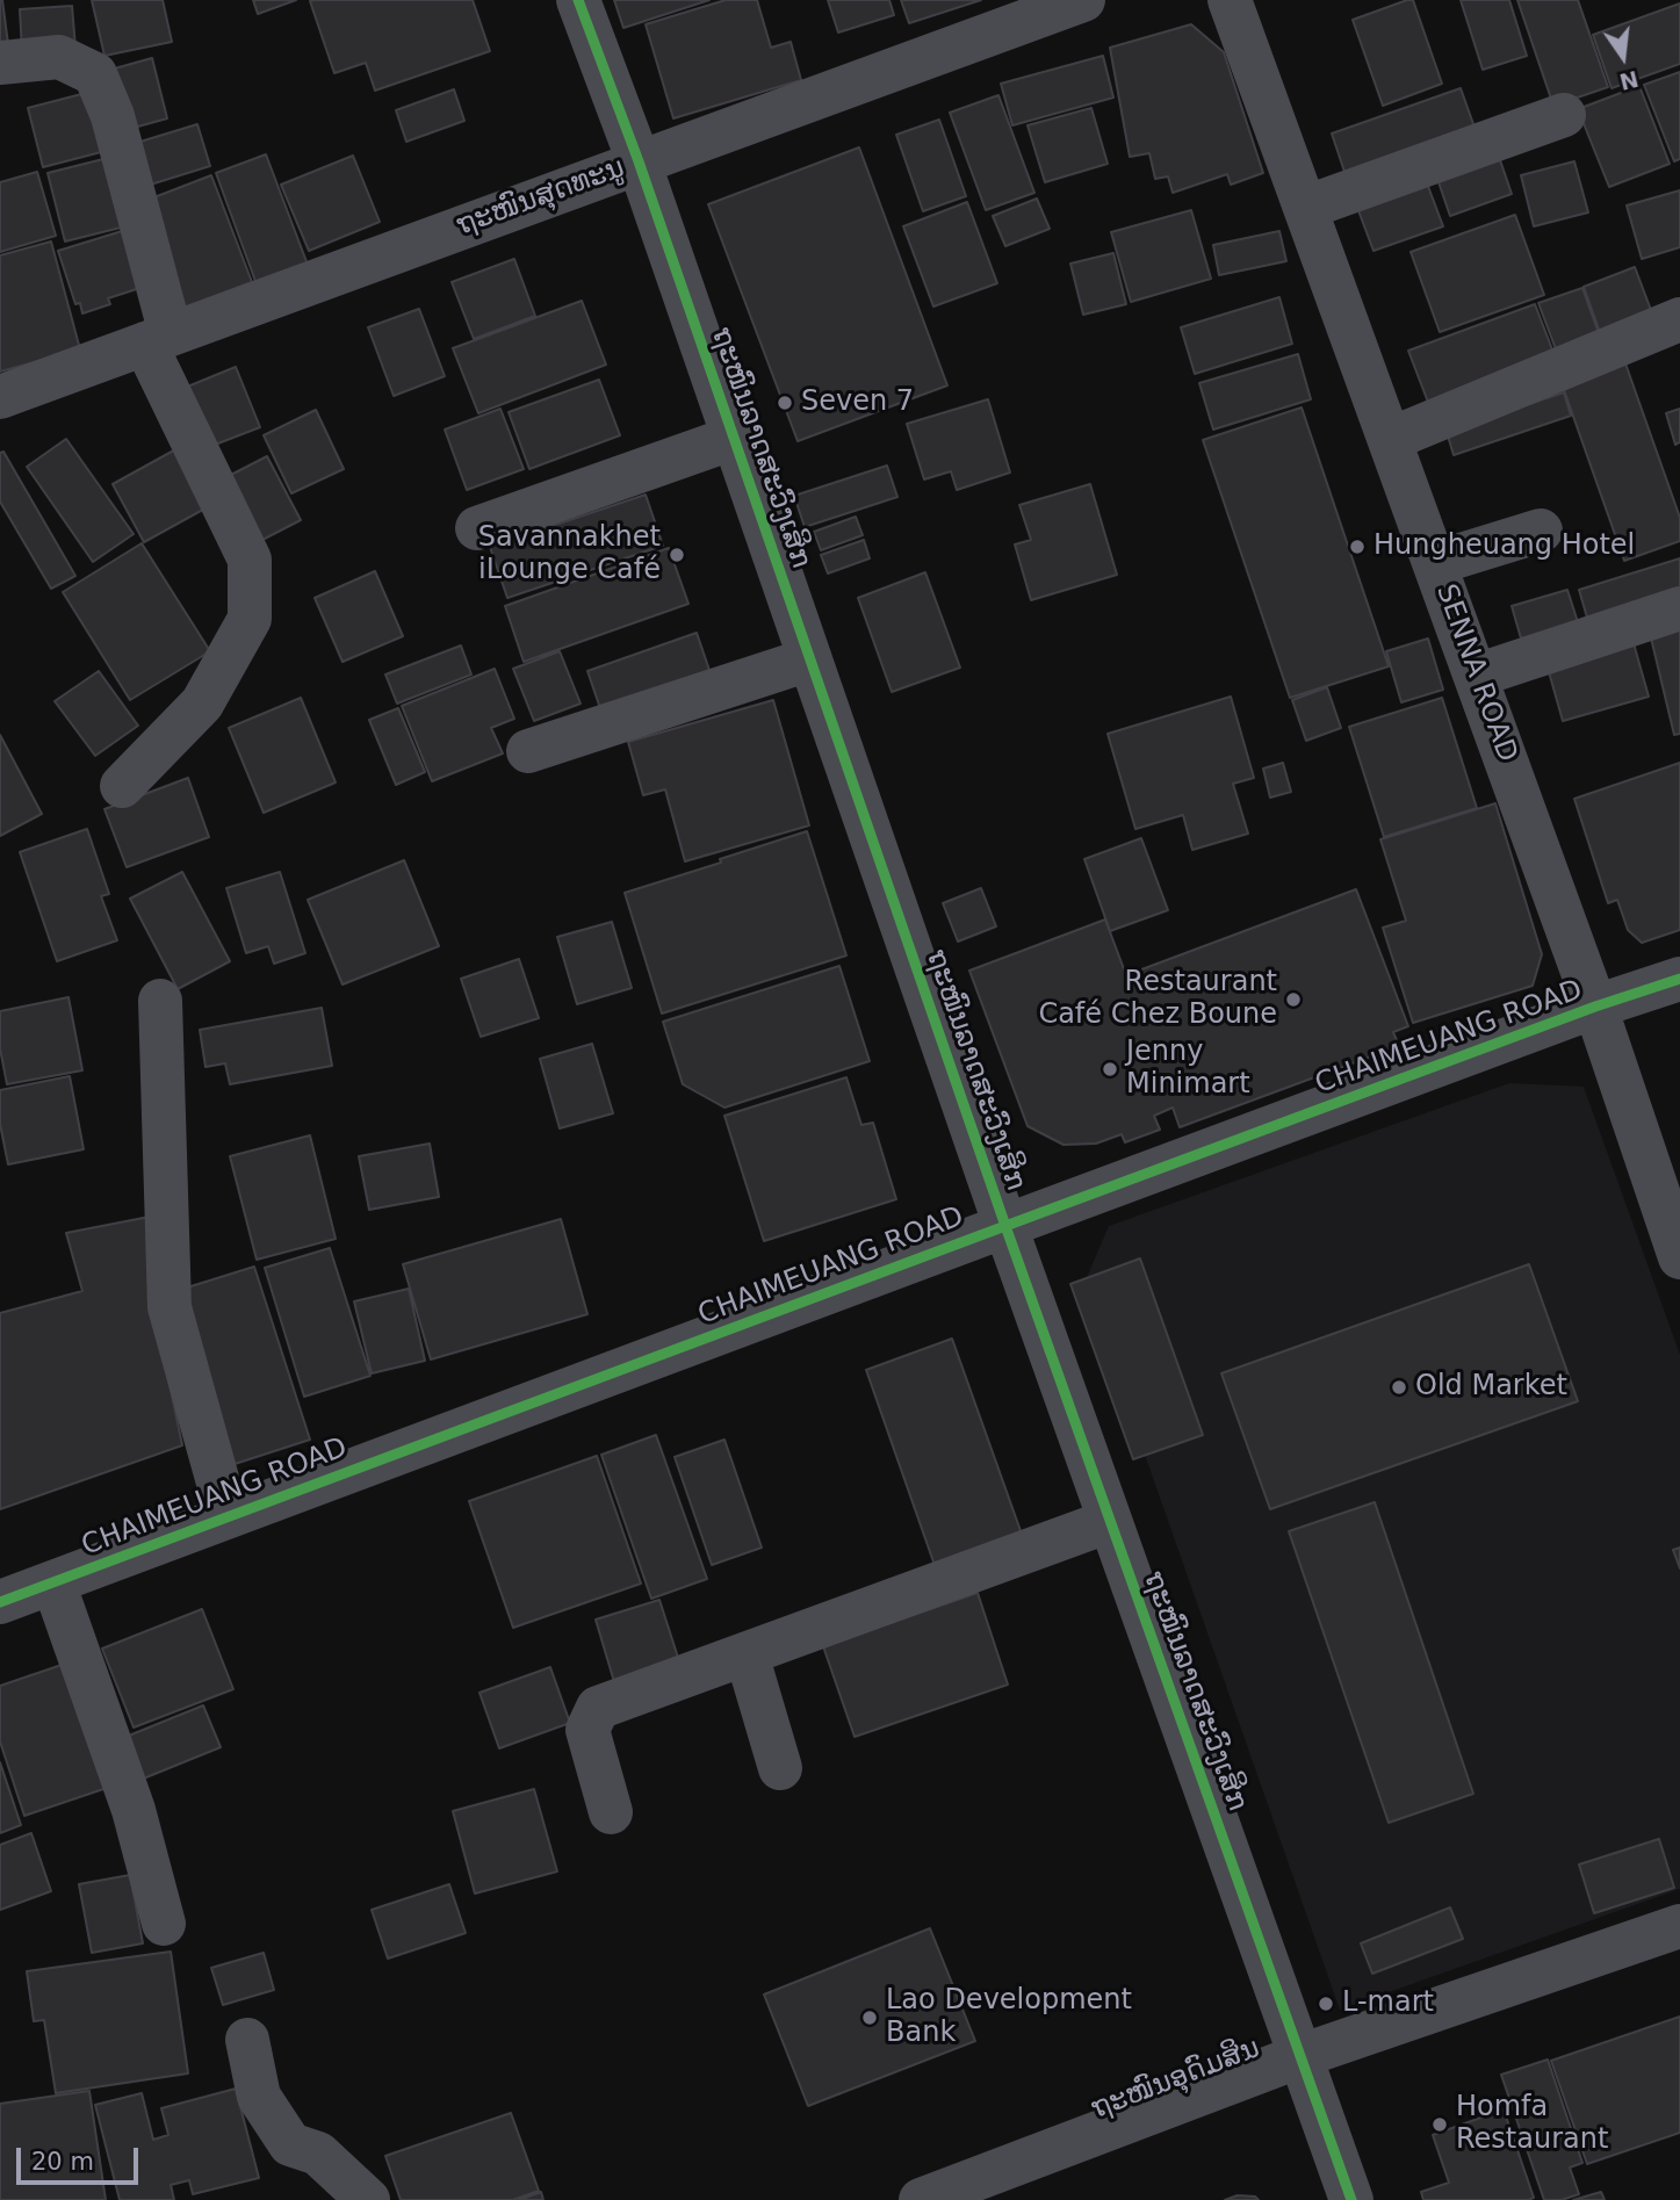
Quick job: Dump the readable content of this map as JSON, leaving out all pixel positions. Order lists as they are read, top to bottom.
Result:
{
  "streets": {
    "street": [
      "ຖະໜົນສຸດທະນູ",
      "ຖະໜົນລາດສະວົງເສິກ",
      "SENNA ROAD",
      "CHAIMEUANG ROAD",
      "ຖະໜົນອຸດົມສິນ"
    ]
  },
  "crossings": [
    ["ຖະໜົນສຸດທະນູ", "ຖະໜົນລາດສະວົງເສິກ"],
    ["ຖະໜົນລາດສະວົງເສິກ", "CHAIMEUANG ROAD"],
    ["ຖະໜົນລາດສະວົງເສິກ", "ຖະໜົນອຸດົມສິນ"],
    ["SENNA ROAD", "CHAIMEUANG ROAD"]
  ],
  "places": [
    "Seven 7",
    "Hungheuang Hotel",
    "Savannakhet iLounge Café",
    "Restaurant Café Chez Boune",
    "Jenny Minimart",
    "Old Market",
    "L-mart",
    "Lao Development Bank",
    "Homfa Restaurant"
  ],
  "scale_bar": "20 m",
  "north": "bottom"
}
